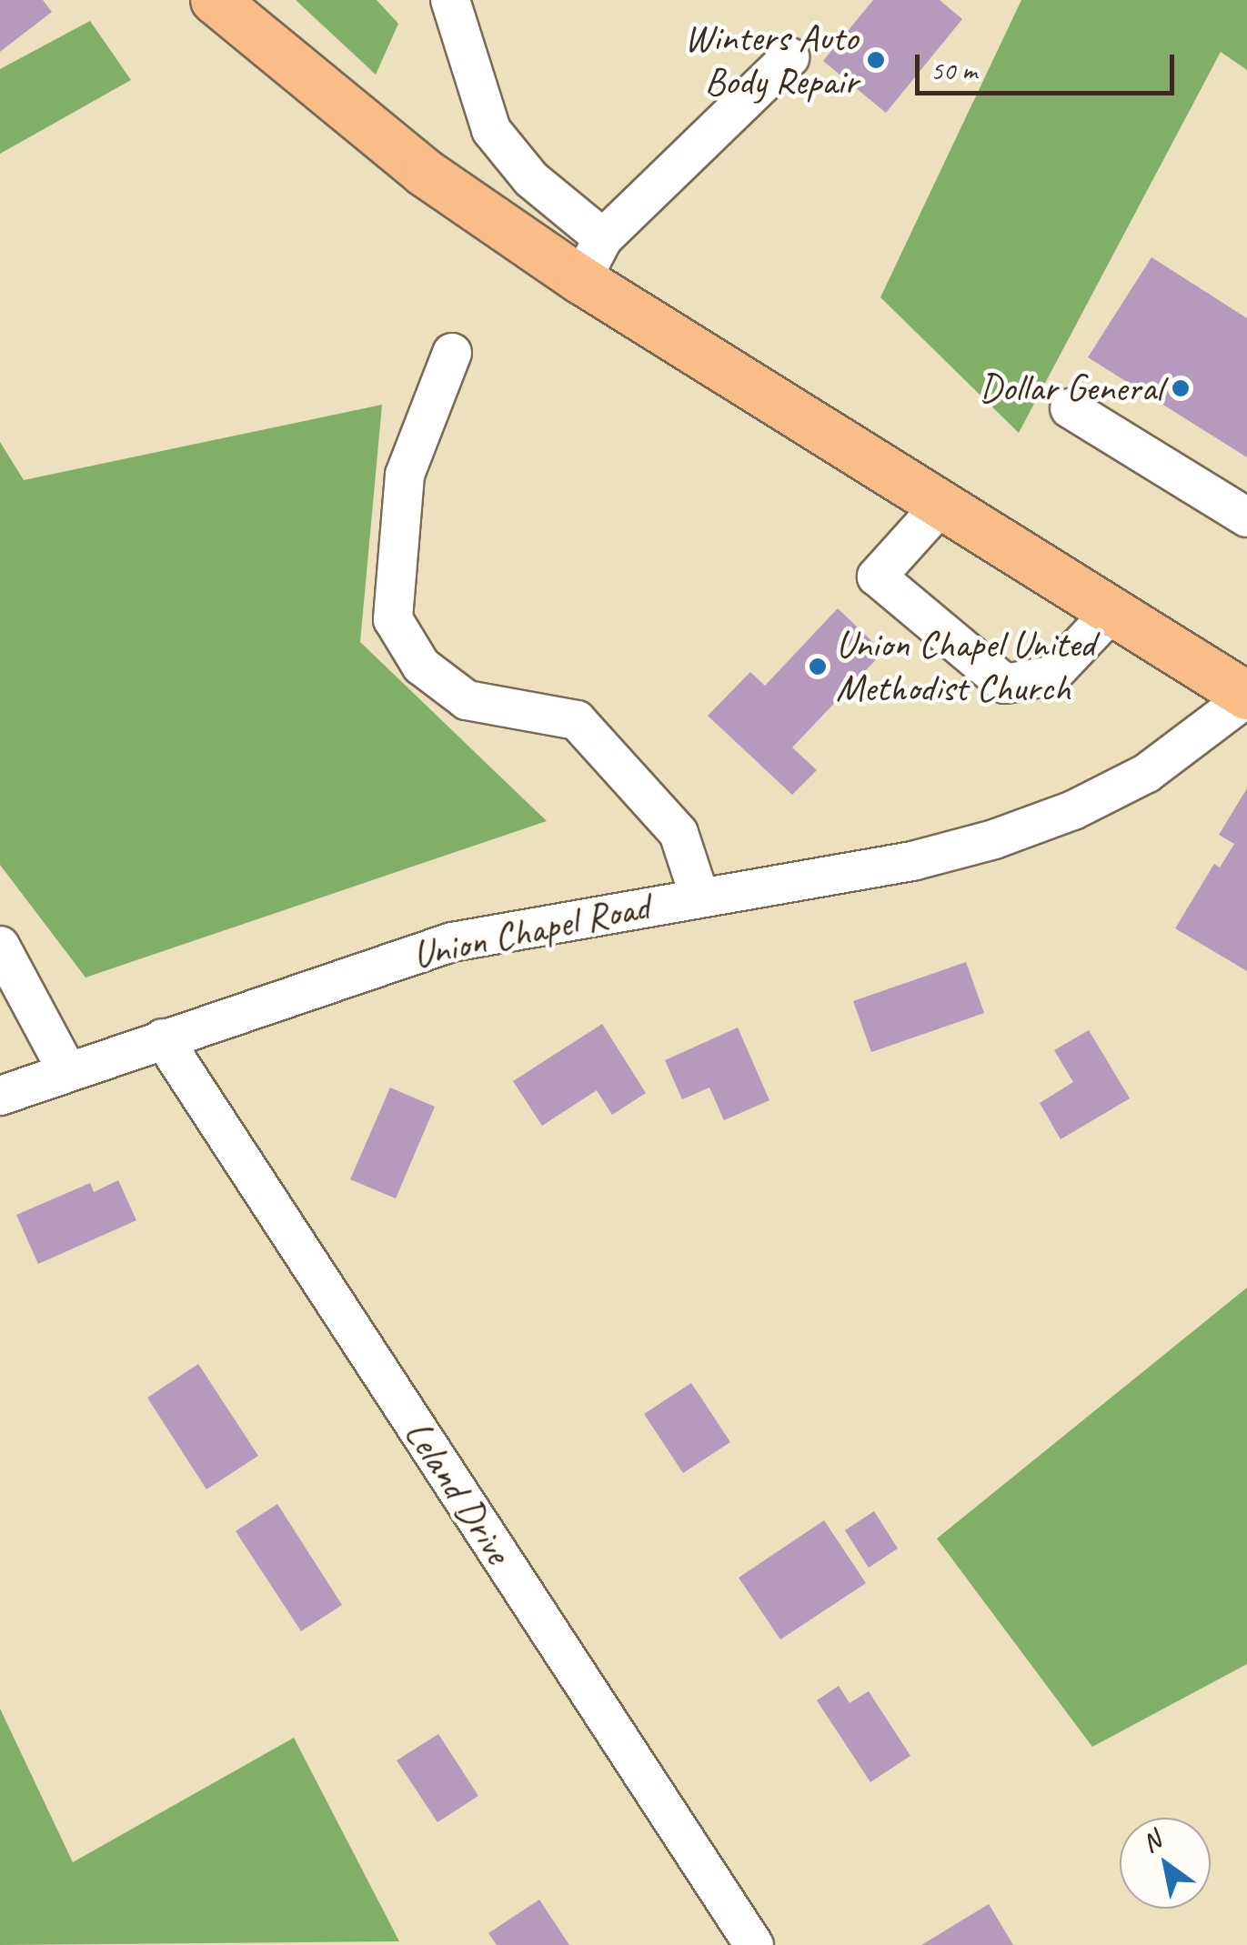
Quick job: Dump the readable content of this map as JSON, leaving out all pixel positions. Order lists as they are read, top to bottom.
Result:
{
  "streets": {
    "street": ["Union Chapel Road", "Leland Drive"]
  },
  "crossings": [
    ["Union Chapel Road", "Leland Drive"]
  ],
  "places": ["Winters Auto Body Repair", "Dollar General", "Union Chapel United Methodist Church"],
  "scale_bar": "50 m",
  "north": "top left"
}
